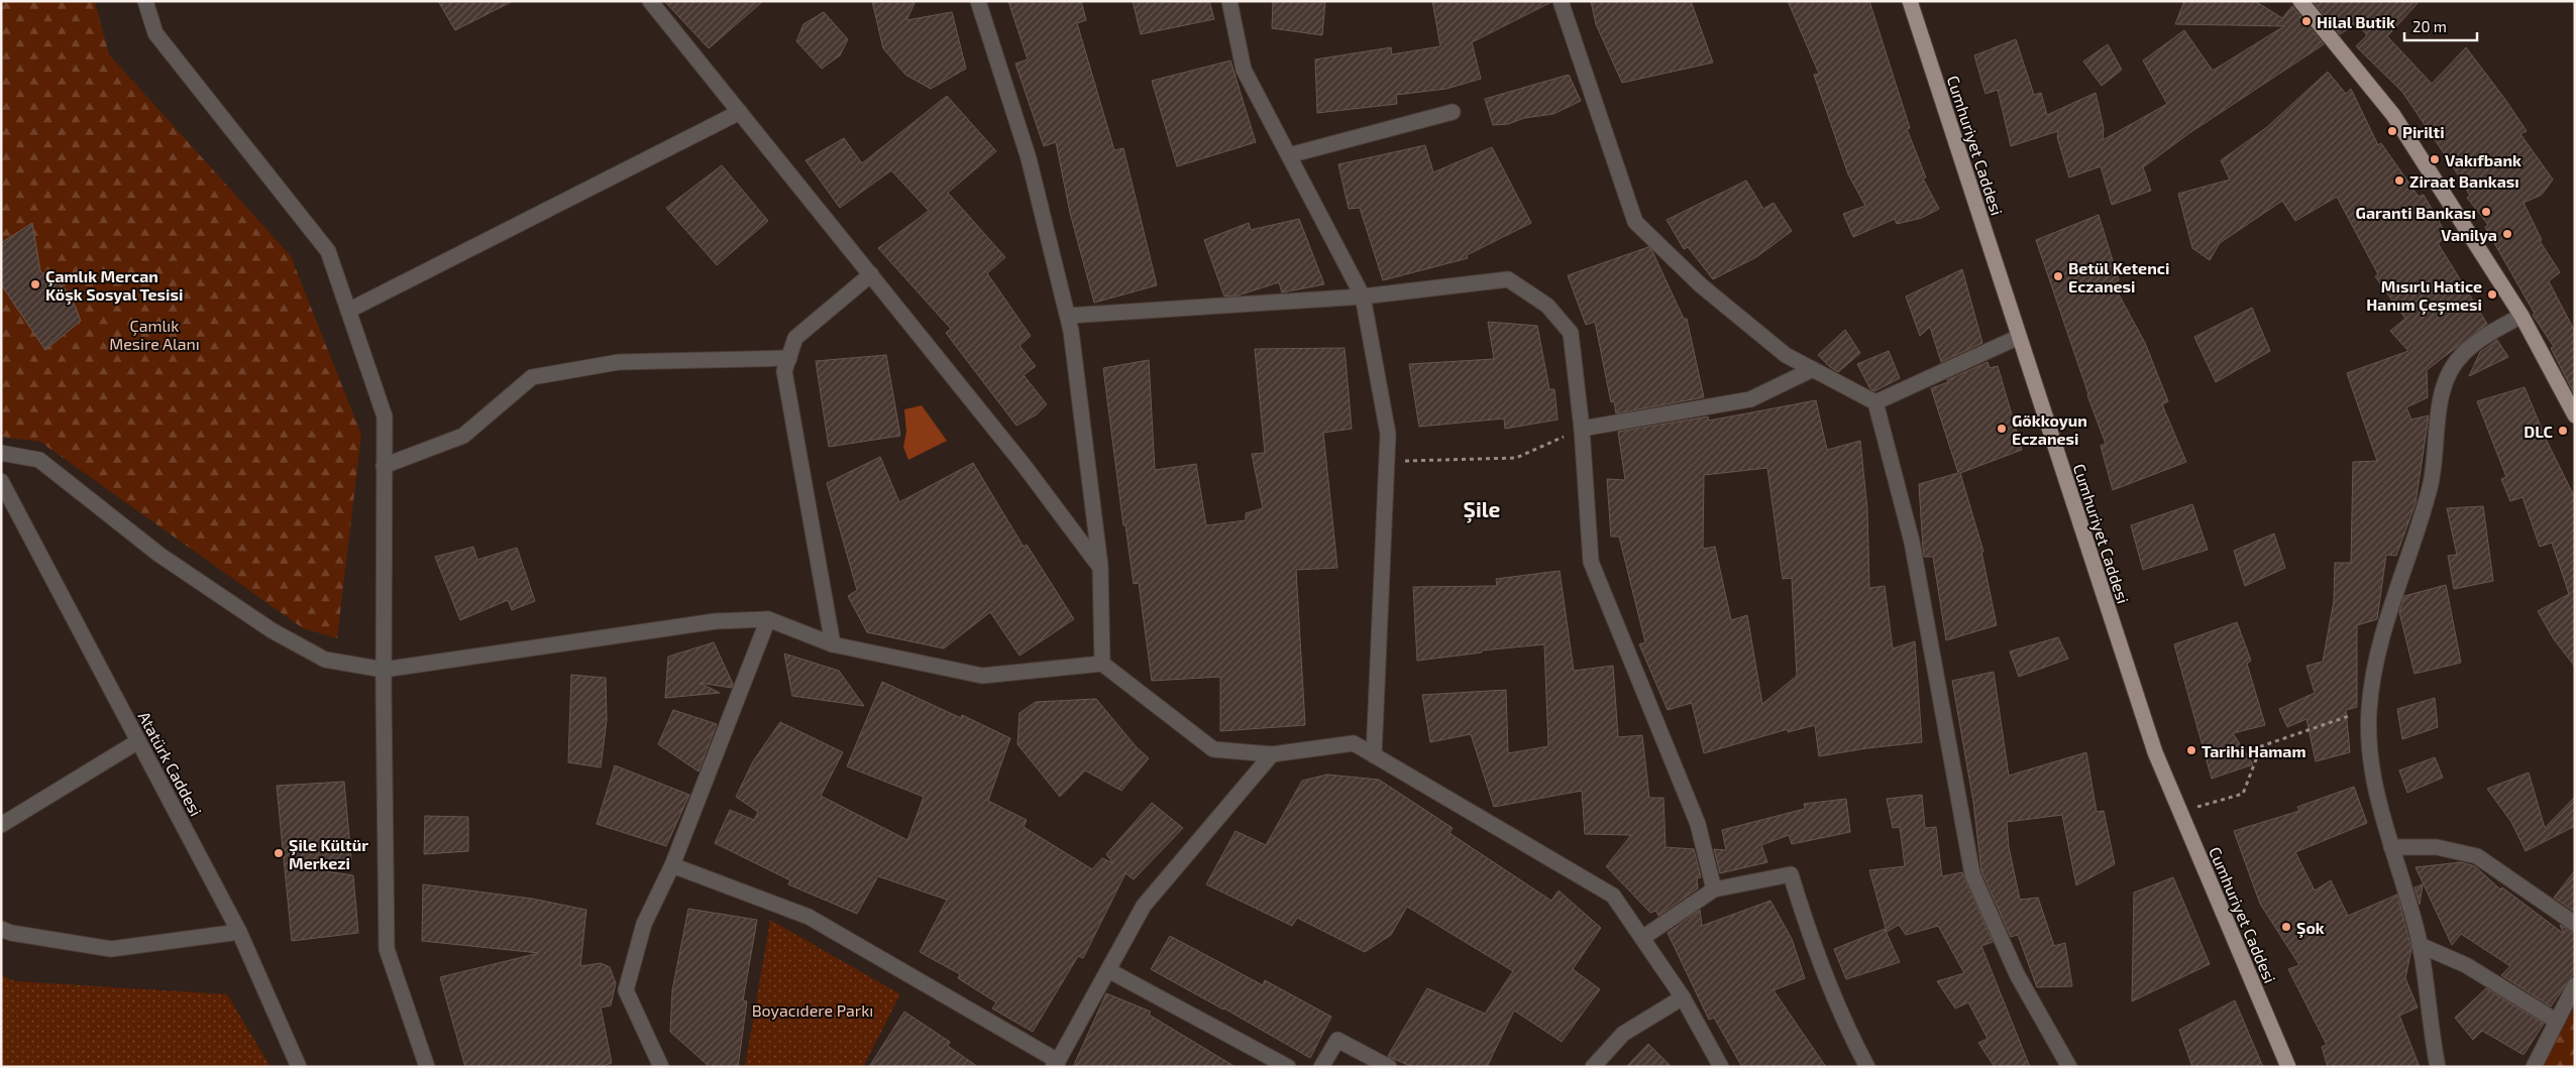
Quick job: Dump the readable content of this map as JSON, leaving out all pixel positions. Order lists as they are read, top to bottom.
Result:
{
  "streets": {
    "main road": ["Cumhuriyet Caddesi"],
    "street": ["Atatürk Caddesi"]
  },
  "districts": ["Şile"],
  "parks": ["Çamlık Mesire Alanı", "Boyacıdere Parkı"],
  "places": [
    "Hilal Butik",
    "Pirilti",
    "Vakıfbank",
    "Ziraat Bankası",
    "Garanti Bankası",
    "Vanilya",
    "Betül Ketenci Eczanesi",
    "Çamlık Mercan Köşk Sosyal Tesisi",
    "Mısırlı Hatice Hanım Çeşmesi",
    "Gökkoyun Eczanesi",
    "DLC",
    "Tarihi Hamam",
    "Şile Kültür Merkezi",
    "Şok"
  ],
  "scale_bar": "20 m"
}
